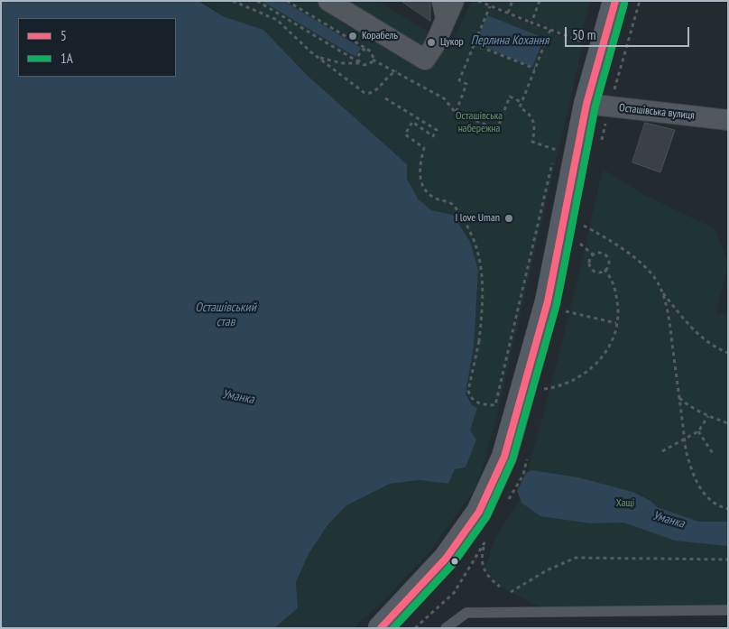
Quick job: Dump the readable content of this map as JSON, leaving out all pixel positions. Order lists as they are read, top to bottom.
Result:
{
  "streets": {
    "street": ["Осташівська вулиця"]
  },
  "water": ["Перлина Кохання", "Осташівський став", "Уманка"],
  "parks": ["Осташівська набережна", "Хащі"],
  "places": ["Корабель", "Цукор", "I love Uman"],
  "lines": ["transit line 5", "transit line 1А"],
  "legend": ["5", "1А"],
  "scale_bar": "50 m"
}
